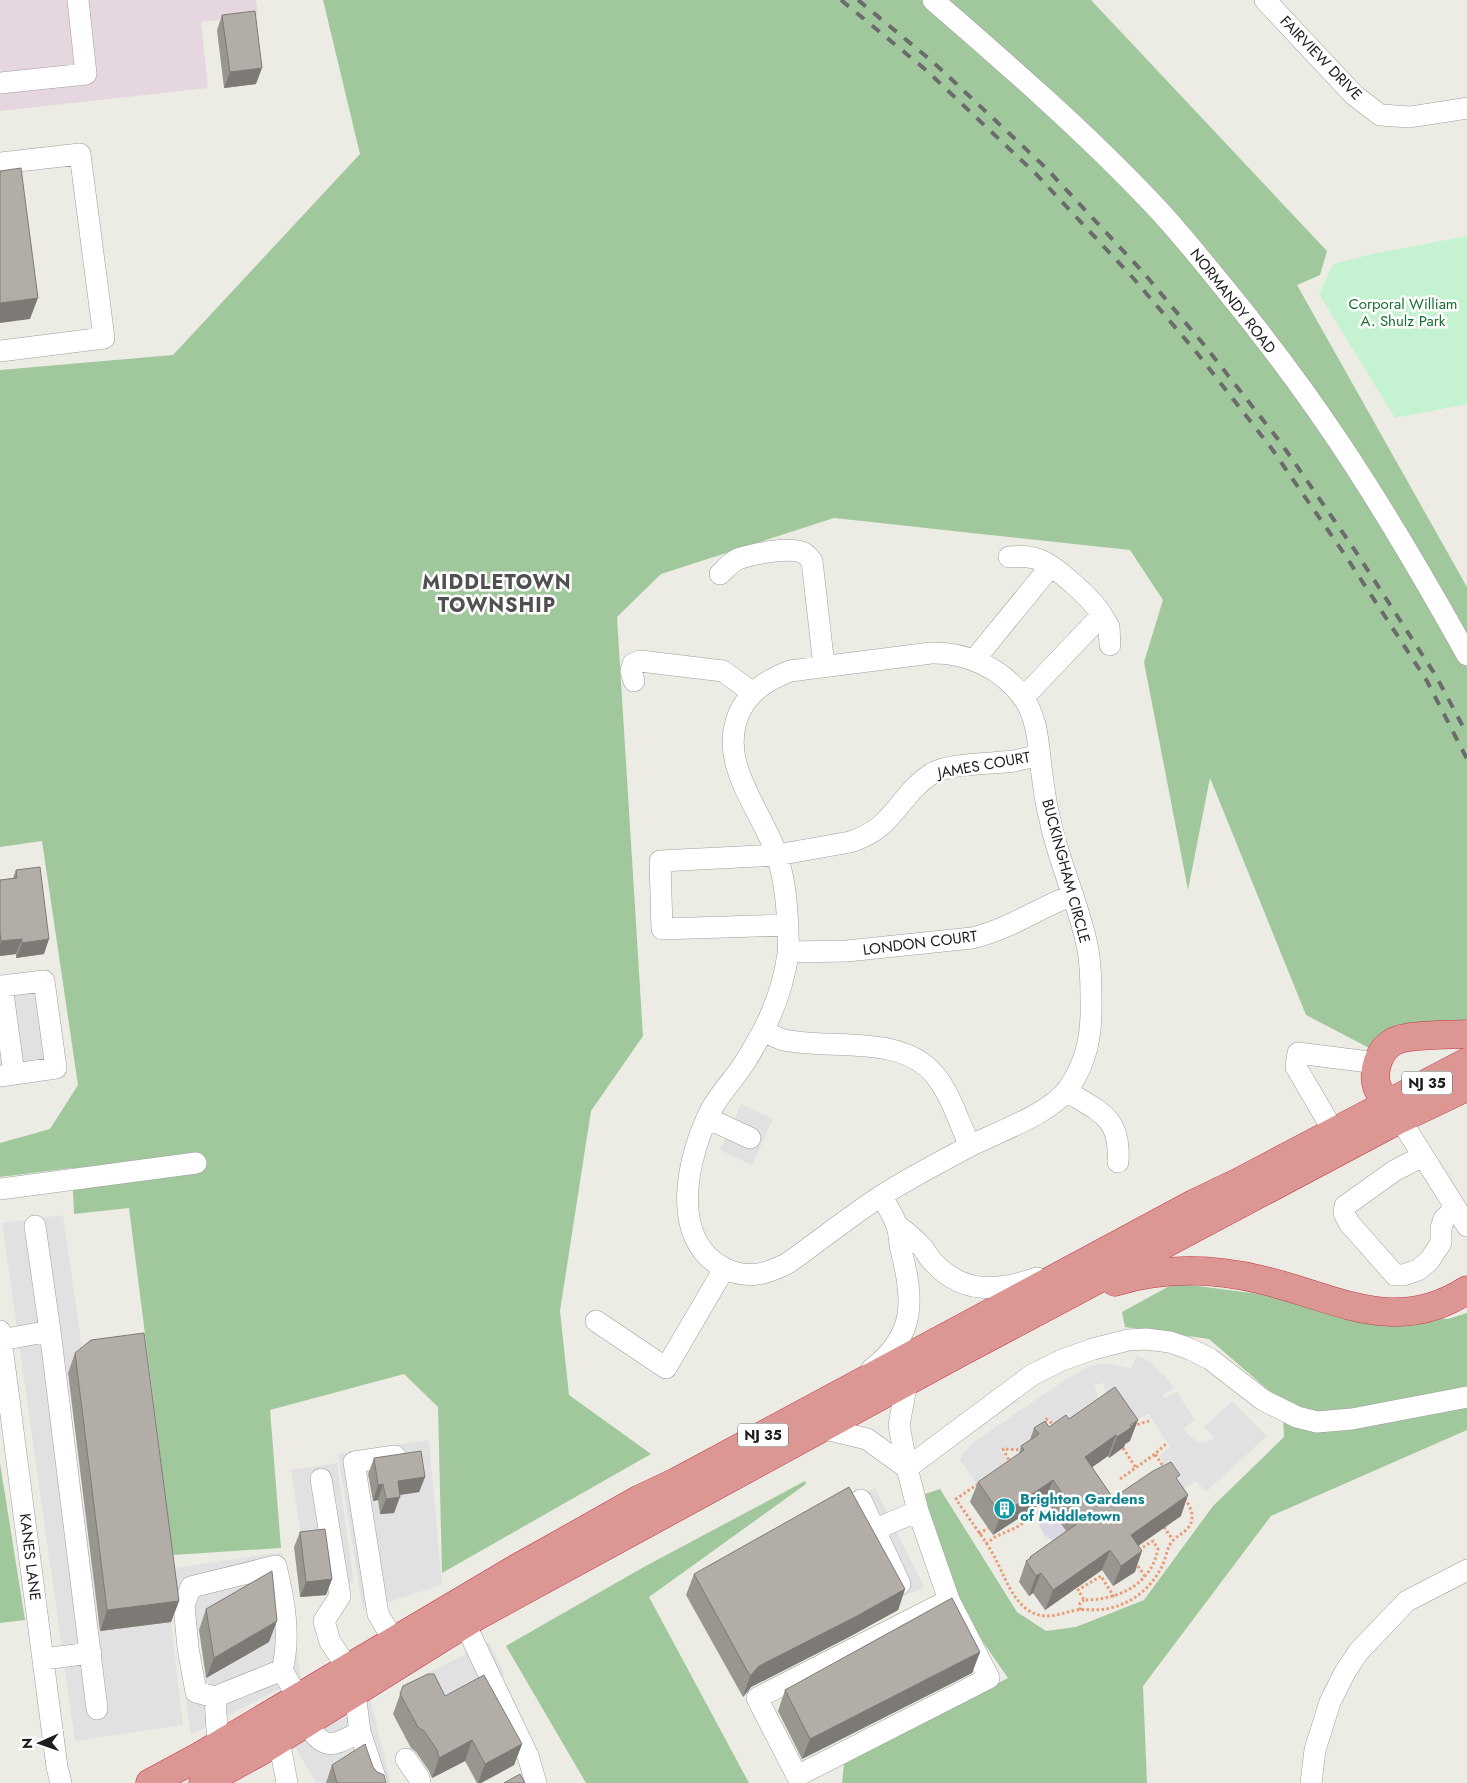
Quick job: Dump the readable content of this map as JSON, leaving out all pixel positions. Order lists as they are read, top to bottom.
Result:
{
  "streets": {
    "highway": ["NJ 35"],
    "street": [
      "FAIRVIEW DRIVE",
      "NORMANDY ROAD",
      "JAMES COURT",
      "BUCKINGHAM CIRCLE",
      "LONDON COURT",
      "KANES LANE"
    ]
  },
  "crossings": [
    ["JAMES COURT", "BUCKINGHAM CIRCLE"],
    ["BUCKINGHAM CIRCLE", "LONDON COURT"]
  ],
  "districts": ["MIDDLETOWN TOWNSHIP"],
  "parks": ["Corporal William A. Shulz Park"],
  "places": {
    "building": ["Brighton Gardens of Middletown"]
  },
  "north": "left"
}
